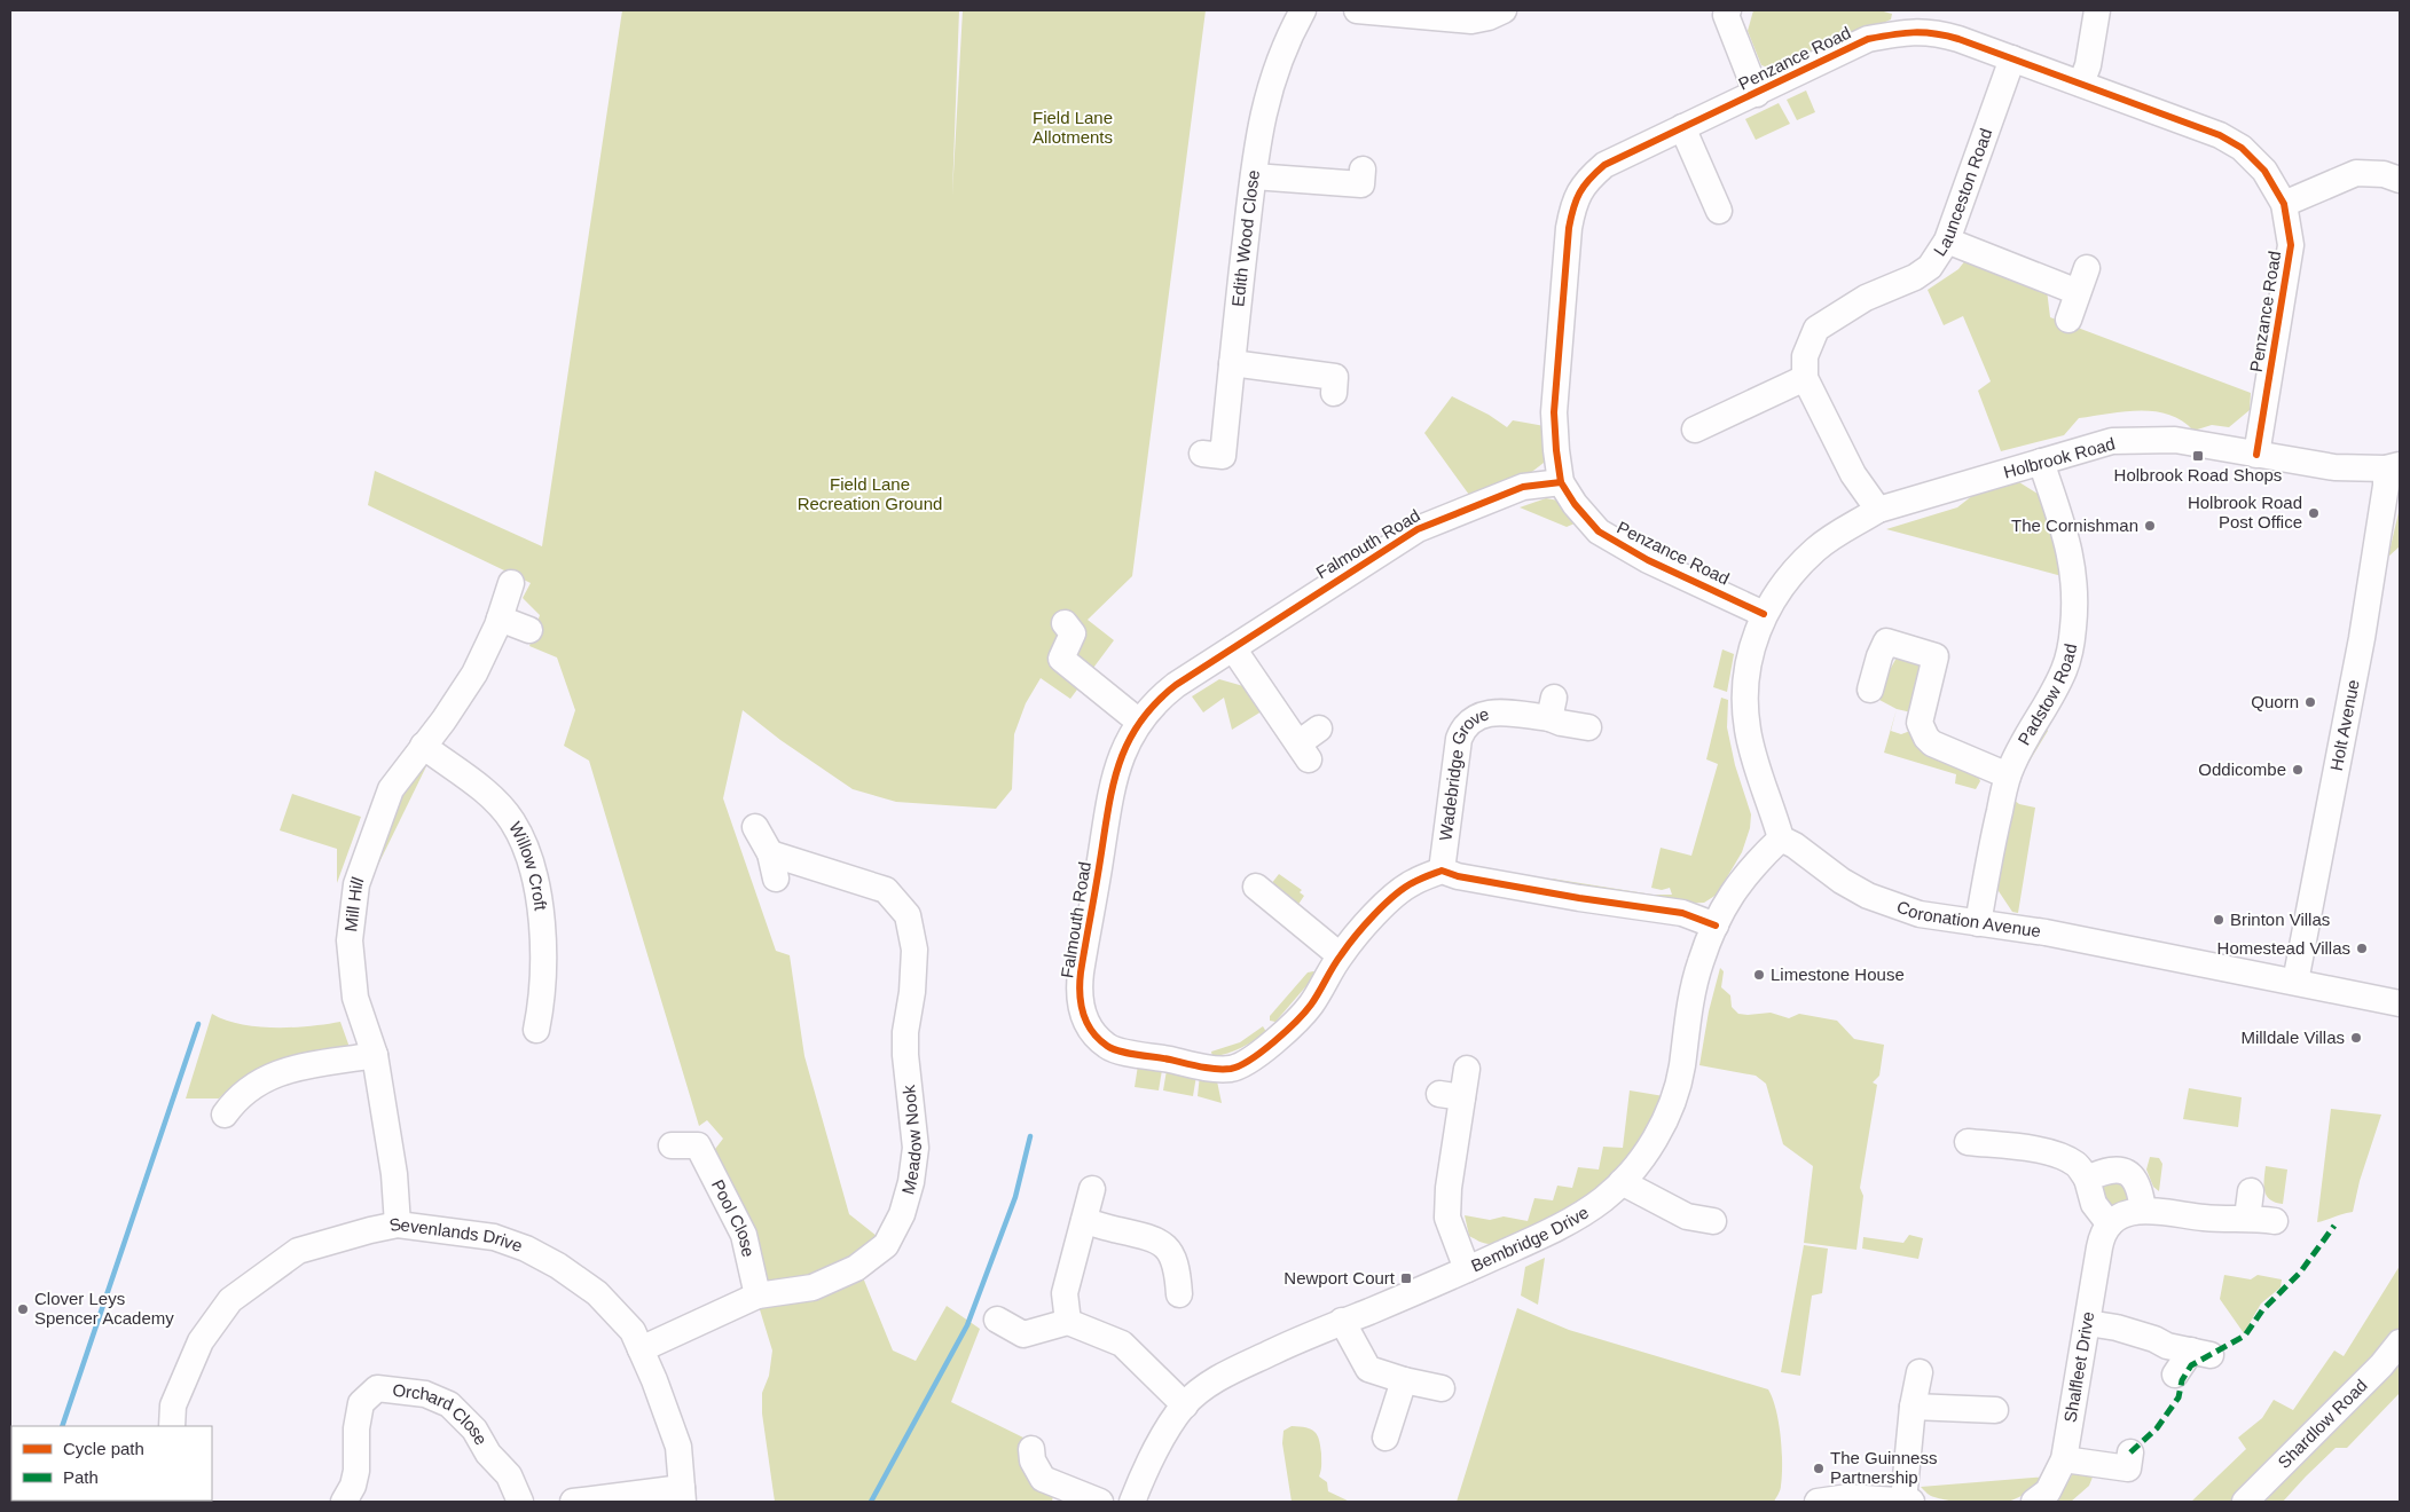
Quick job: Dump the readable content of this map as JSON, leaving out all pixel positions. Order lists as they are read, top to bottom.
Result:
{
  "streets": {
    "street": [
      "Penzance Road",
      "Launceston Road",
      "Edith Wood Close",
      "Holbrook Road",
      "Falmouth Road",
      "Padstow Road",
      "Holt Avenue",
      "Wadebridge Grove",
      "Willow Croft",
      "Mill Hill",
      "Coronation Avenue",
      "Meadow Nook",
      "Pool Close",
      "Bembridge Drive",
      "Sevenlands Drive",
      "Shalfleet Drive",
      "Orchard Close",
      "Shardlow Road"
    ]
  },
  "crossings": [
    ["Penzance Road", "Launceston Road"],
    ["Penzance Road", "Holbrook Road"],
    ["Penzance Road", "Falmouth Road"],
    ["Holbrook Road", "Padstow Road"],
    ["Holbrook Road", "Holt Avenue"],
    ["Falmouth Road", "Wadebridge Grove"],
    ["Padstow Road", "Coronation Avenue"],
    ["Holt Avenue", "Coronation Avenue"],
    ["Willow Croft", "Mill Hill"],
    ["Mill Hill", "Sevenlands Drive"],
    ["Coronation Avenue", "Bembridge Drive"],
    ["Meadow Nook", "Pool Close"],
    ["Meadow Nook", "Sevenlands Drive"]
  ],
  "parks": ["Field Lane Allotments", "Field Lane Recreation Ground"],
  "places": {
    "transit": ["Holbrook Road Shops", "Newport Court"],
    "other": [
      "Holbrook Road Post Office",
      "The Cornishman",
      "Quorn",
      "Oddicombe",
      "Brinton Villas",
      "Homestead Villas",
      "Limestone House",
      "Milldale Villas",
      "Clover Leys Spencer Academy",
      "The Guinness Partnership"
    ]
  },
  "legend": ["Cycle path", "Path"]
}
